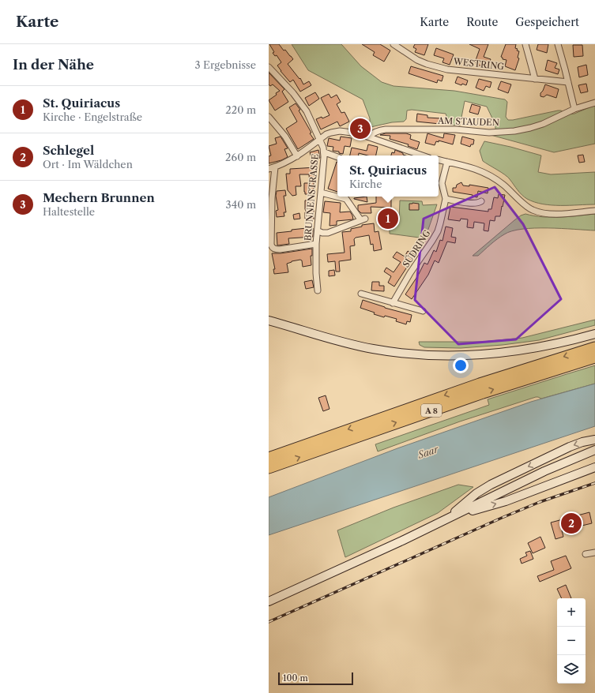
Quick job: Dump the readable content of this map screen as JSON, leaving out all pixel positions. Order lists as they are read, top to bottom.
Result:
{
  "streets": {
    "highway": ["A 8"],
    "street": [
      "WESTRING",
      "AM STAUDEN",
      "BRUNNENSTRASSE",
      "SÜDRING"
    ]
  },
  "water": ["Saar"],
  "scale_bar": "100 m",
  "page": {
    "header": "Karte",
    "nav": ["Karte", "Route", "Gespeichert"],
    "heading": ["In der Nähe", "3 Ergebnisse"],
    "list": [
      {
        "mark": "1",
        "name": "St. Quiriacus",
        "note": "Kirche · Engelstraße",
        "value": "220 m"
      },
      {
        "mark": "2",
        "name": "Schlegel",
        "note": "Ort · Im Wäldchen",
        "value": "260 m"
      },
      {
        "mark": "3",
        "name": "Mechern Brunnen",
        "note": "Haltestelle",
        "value": "340 m"
      }
    ],
    "pins": ["3", "1", "2"],
    "popup": ["St. Quiriacus", "Kirche"],
    "map_buttons": ["+", "−"],
    "scale": "100 m"
  }
}
